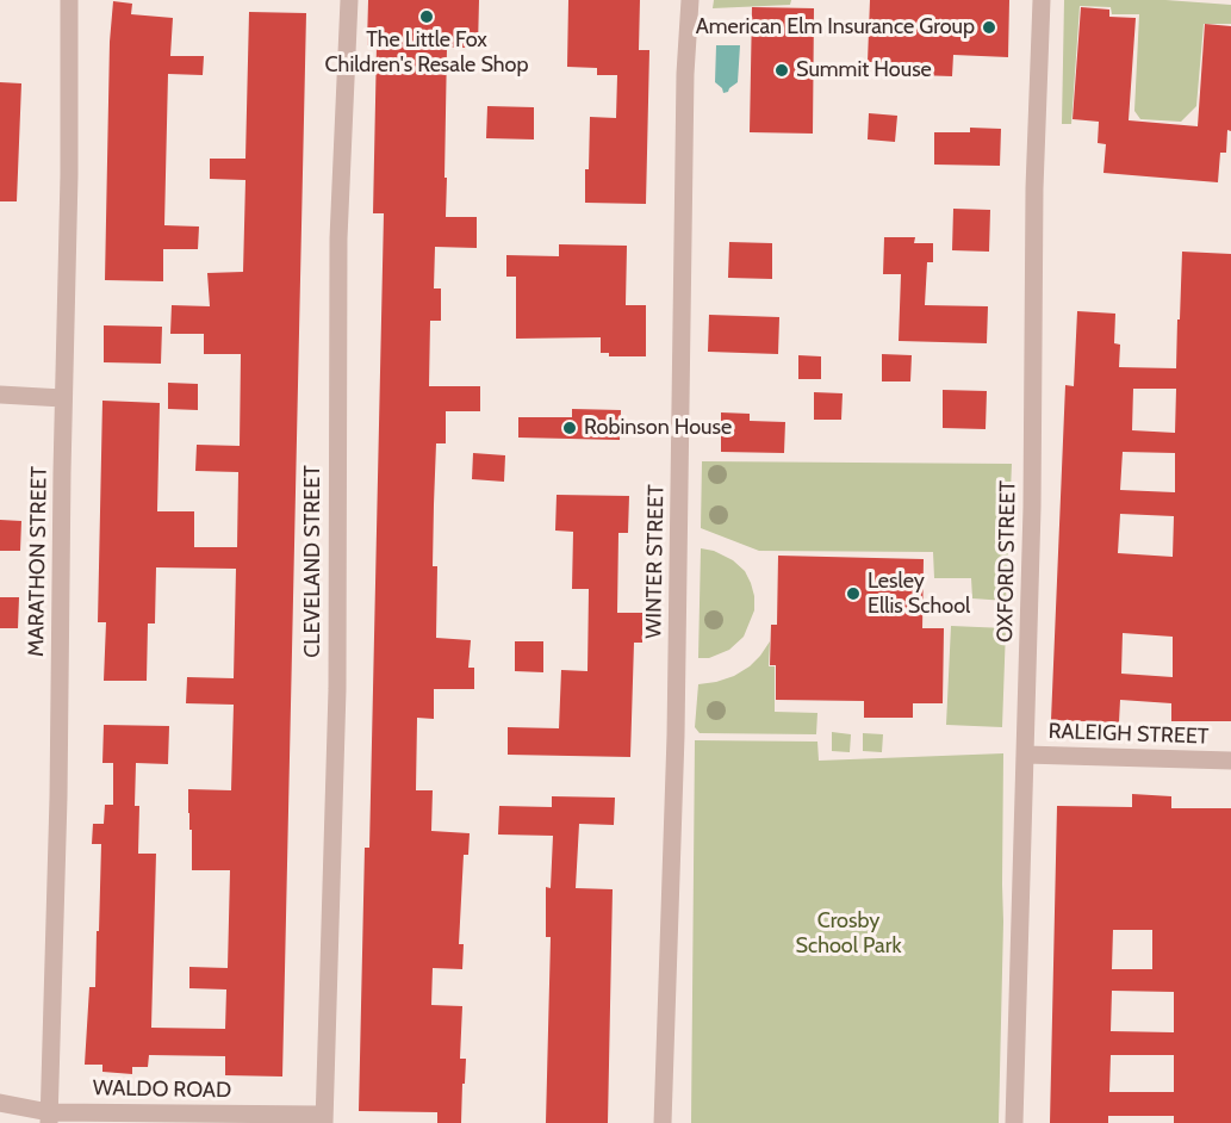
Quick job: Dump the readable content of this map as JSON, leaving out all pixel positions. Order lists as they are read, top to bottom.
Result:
{
  "streets": {
    "street": [
      "MARATHON STREET",
      "CLEVELAND STREET",
      "WINTER STREET",
      "OXFORD STREET",
      "RALEIGH STREET",
      "WALDO ROAD"
    ]
  },
  "crossings": [
    ["MARATHON STREET", "WALDO ROAD"],
    ["CLEVELAND STREET", "WALDO ROAD"],
    ["OXFORD STREET", "RALEIGH STREET"]
  ],
  "parks": ["Crosby School Park"],
  "places": [
    "The Little Fox Children's Resale Shop",
    "American Elm Insurance Group",
    "Summit House",
    "Robinson House",
    "Lesley Ellis School"
  ]
}
